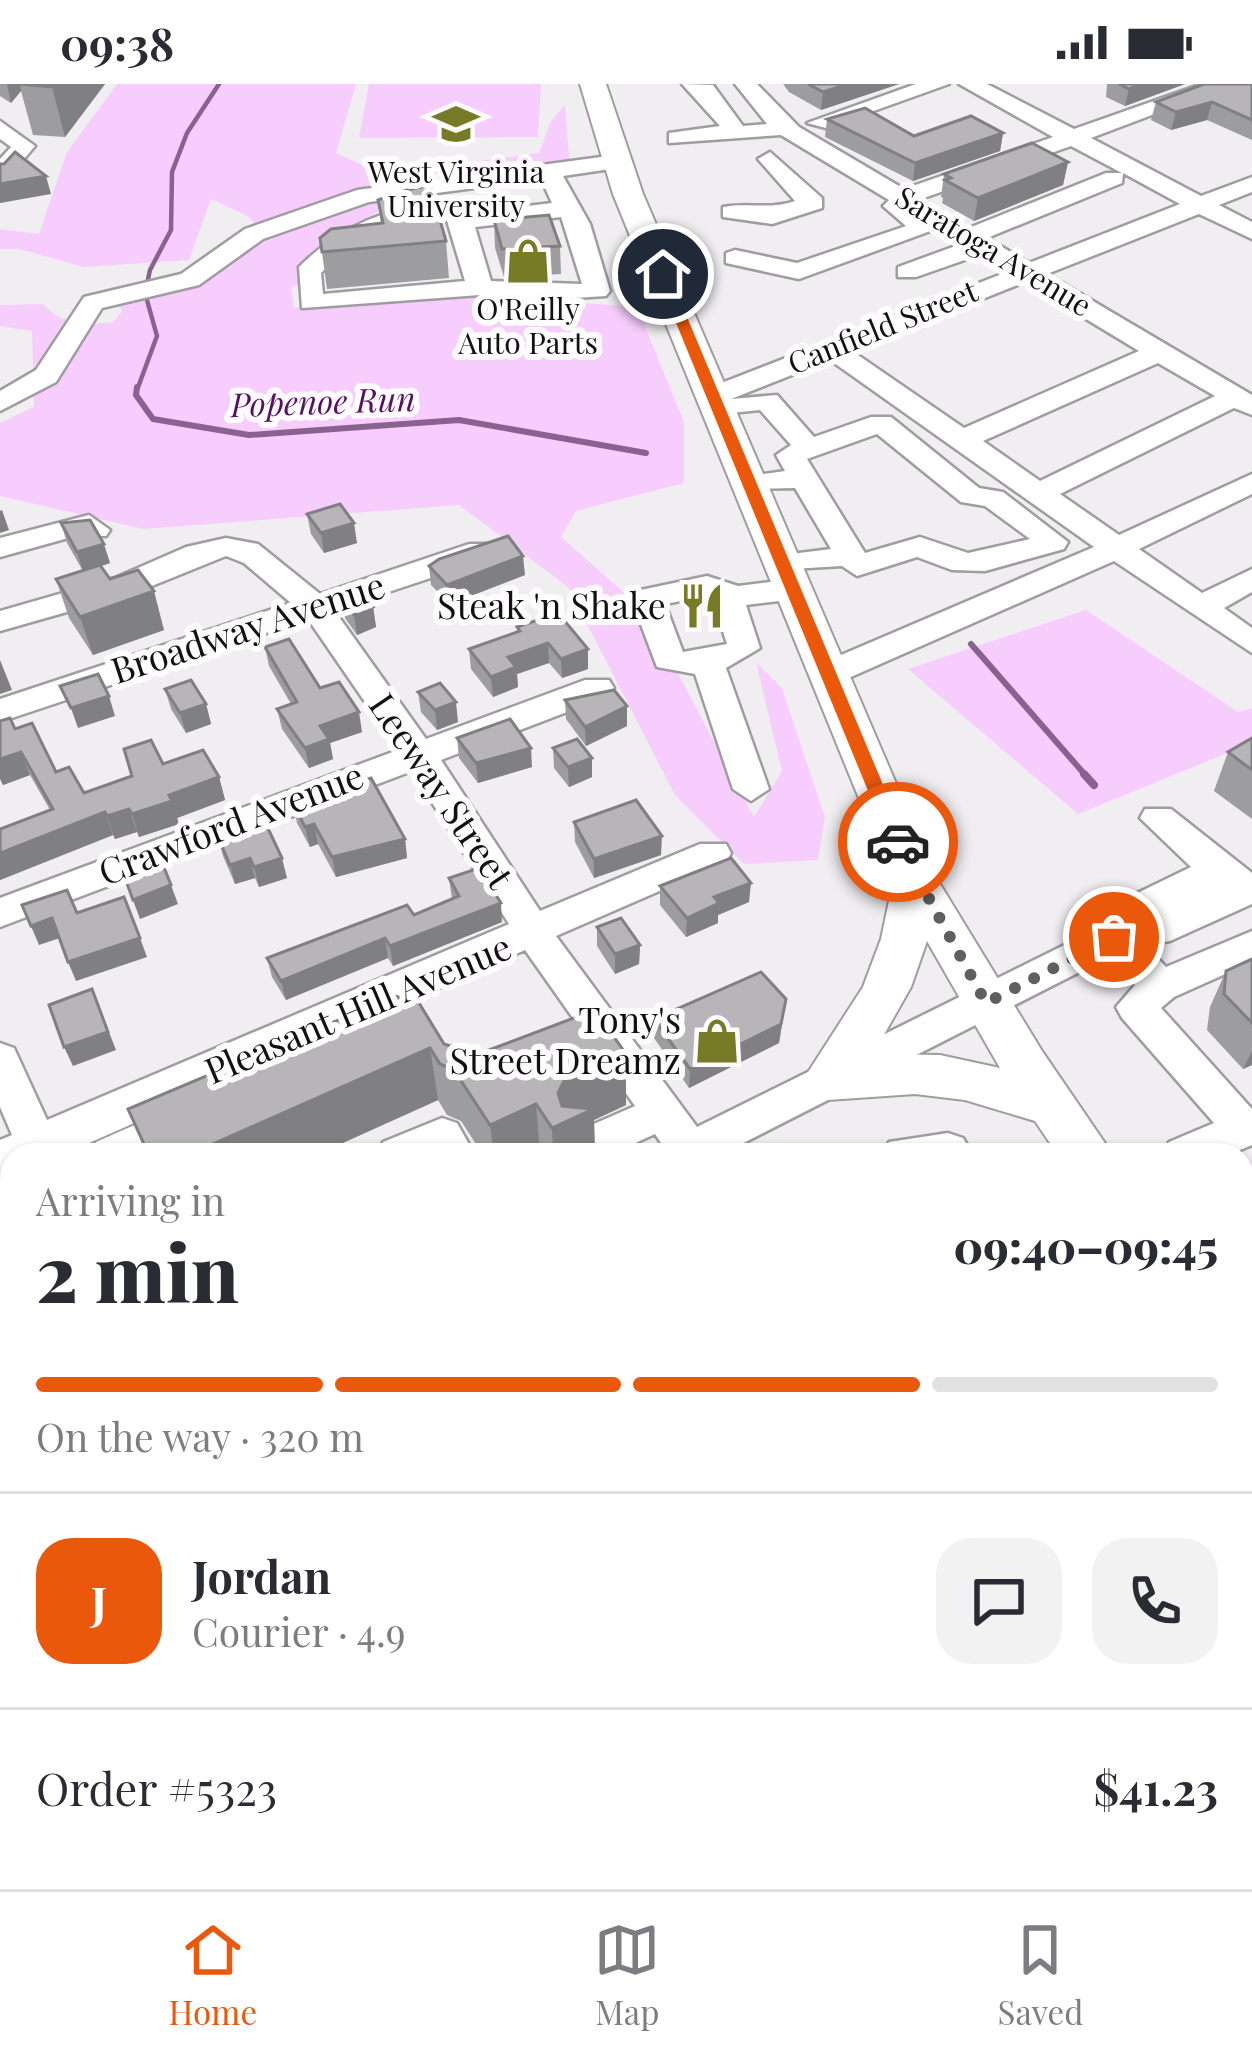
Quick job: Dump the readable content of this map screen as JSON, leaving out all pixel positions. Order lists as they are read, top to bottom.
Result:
{
  "streets": {
    "street": [
      "Saratoga Avenue",
      "Canfield Street",
      "Broadway Avenue",
      "Leeway Street",
      "Crawford Avenue",
      "Pleasant Hill Avenue"
    ]
  },
  "crossings": [
    ["Saratoga Avenue", "Canfield Street"],
    ["Broadway Avenue", "Leeway Street"],
    ["Leeway Street", "Crawford Avenue"],
    ["Leeway Street", "Pleasant Hill Avenue"]
  ],
  "water": ["Popenoe Run"],
  "places": {
    "school or university": ["West Virginia University"],
    "shop": ["O'Reilly Auto Parts", "Tony's Street Dreamz"],
    "restaurant": ["Steak 'n Shake"]
  },
  "page": {
    "status": "09:38",
    "heading": ["2 min", "Arriving in", "09:40–09:45"],
    "panel": [
      "Jordan",
      "Courier · 4.9",
      "Order #5323",
      "$41.23"
    ],
    "bar": "On the way · 320 m",
    "round": "J",
    "tabs": ["Home", "Map", "Saved"]
  }
}
